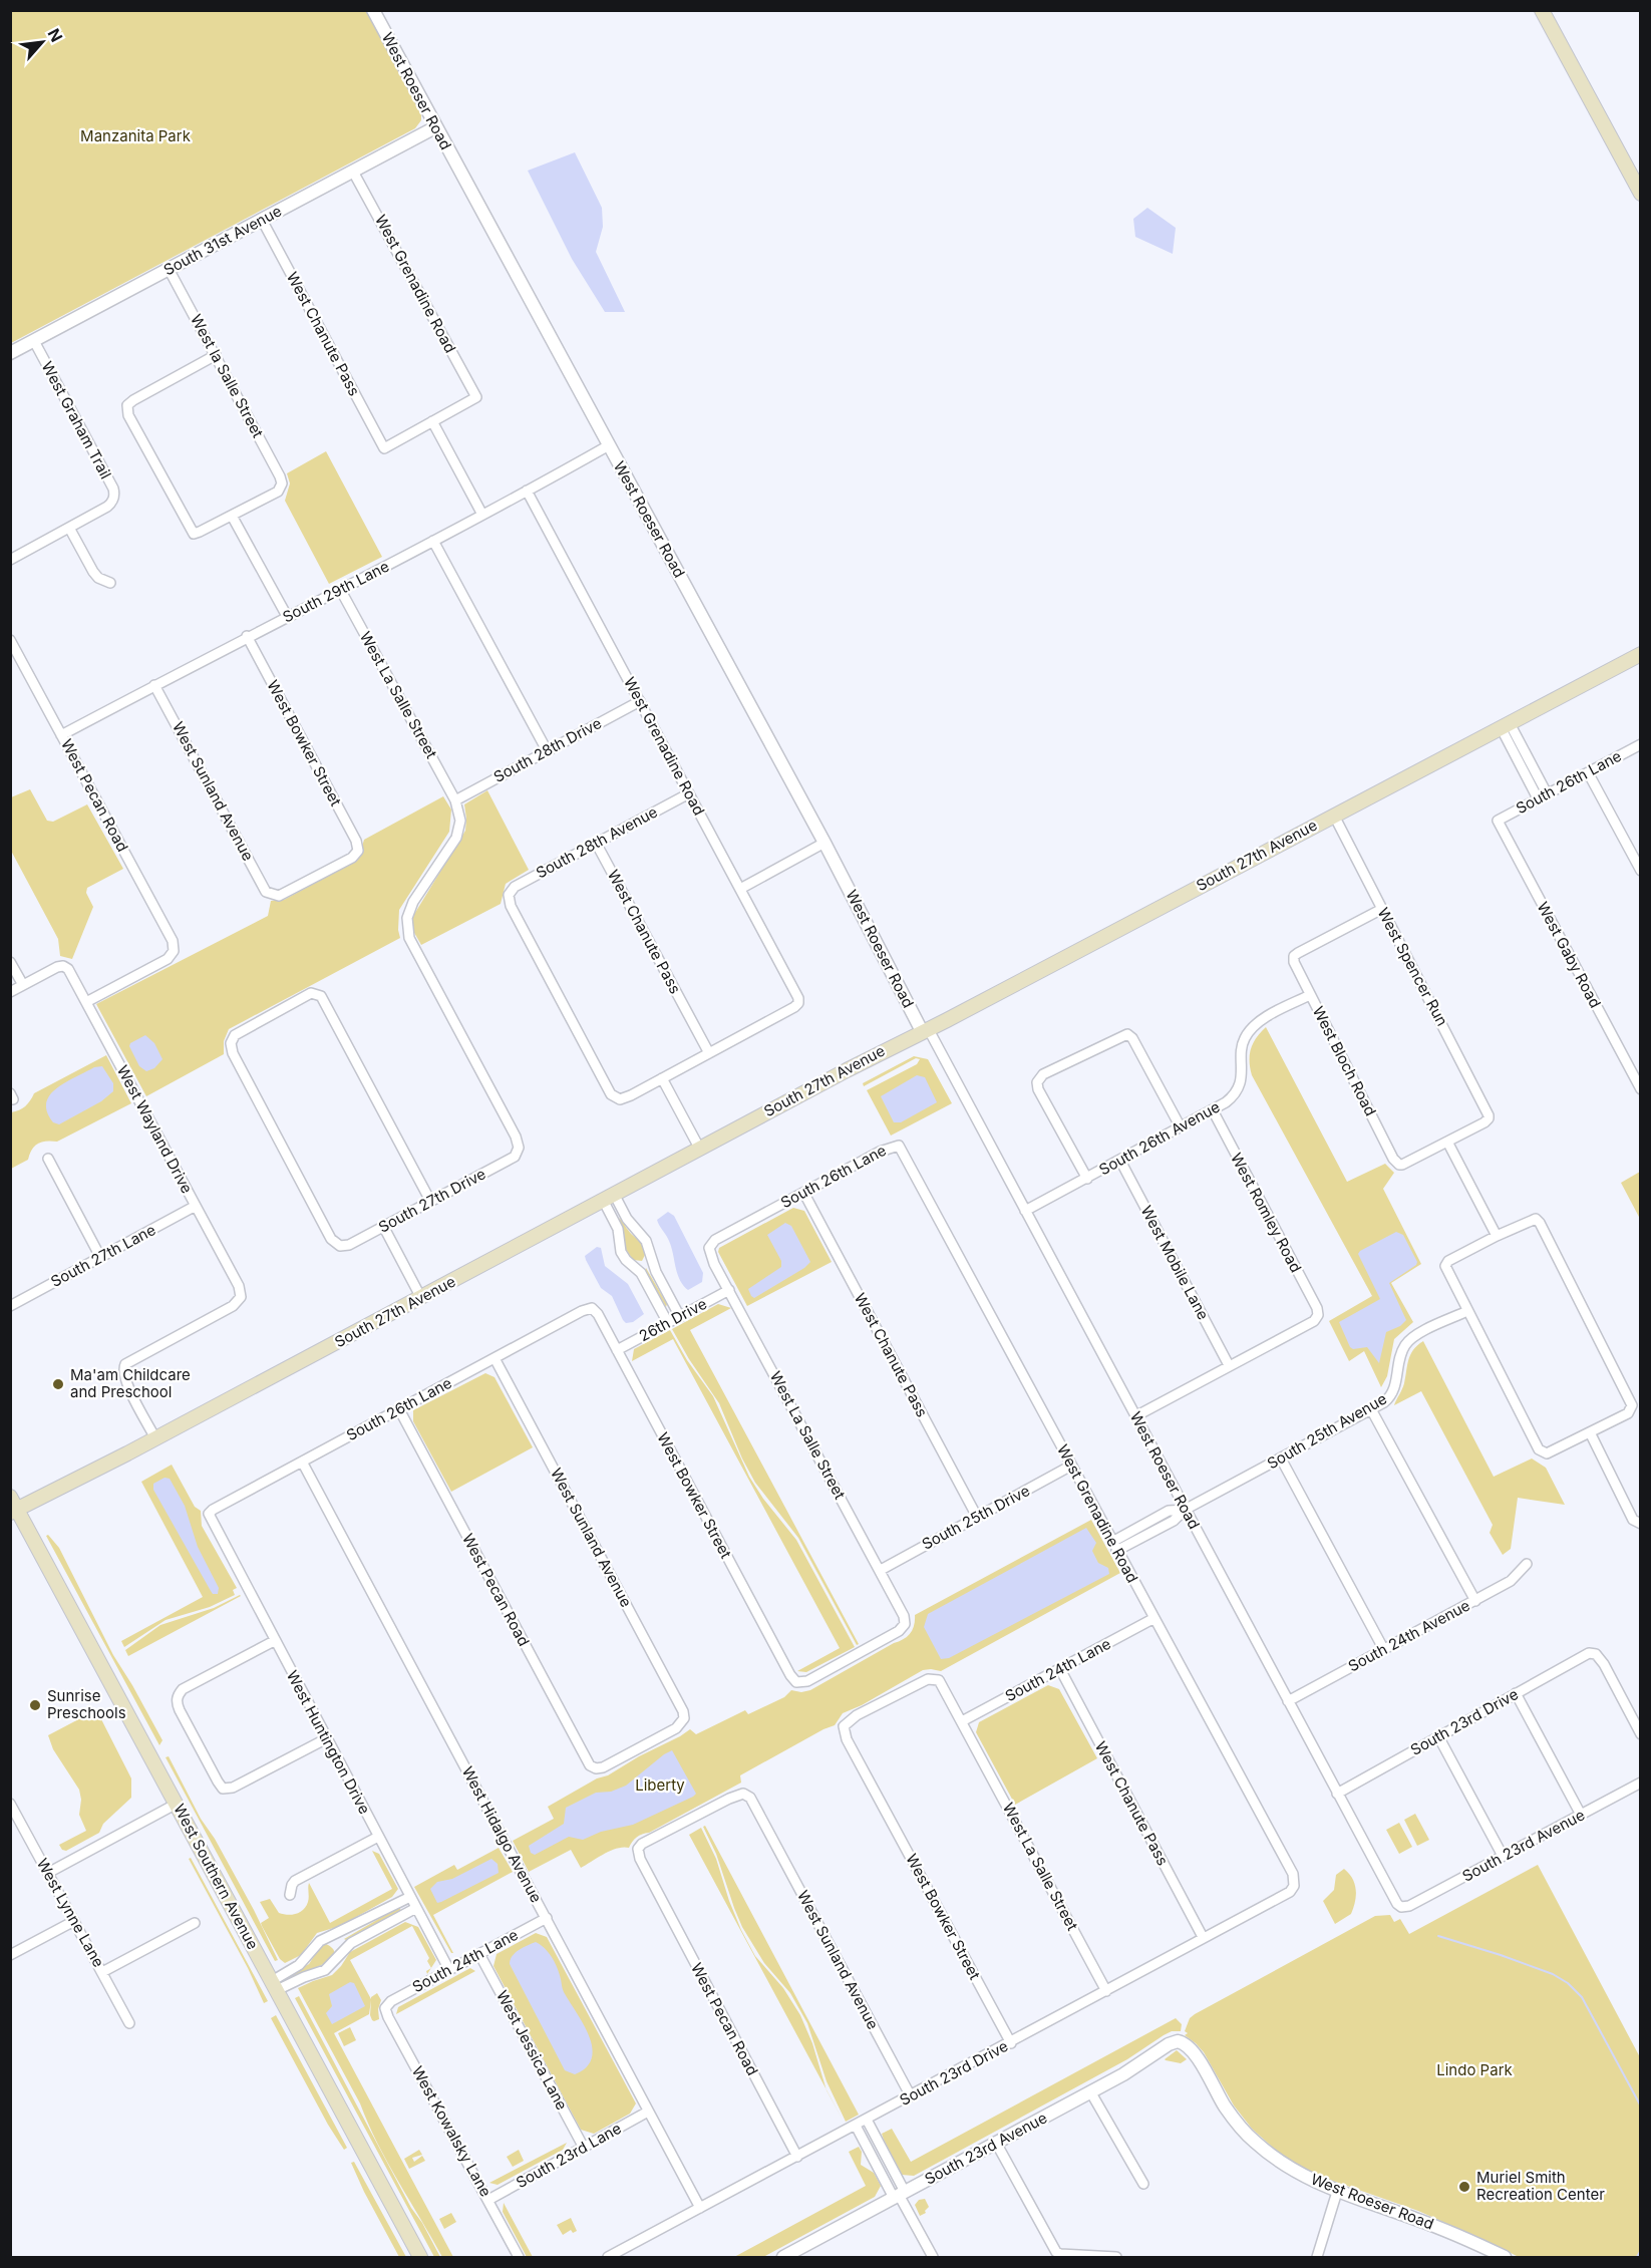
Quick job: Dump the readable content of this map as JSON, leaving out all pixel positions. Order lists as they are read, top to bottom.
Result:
{
  "streets": {
    "main road": ["South 27th Avenue", "West Southern Avenue"],
    "street": [
      "West Roeser Road",
      "South 31st Avenue",
      "West Grenadine Road",
      "West Chanute Pass",
      "West la Salle Street",
      "West Graham Trail",
      "South 29th Lane",
      "West La Salle Street",
      "West Bowker Street",
      "South 28th Drive",
      "South 26th Lane",
      "West Sunland Avenue",
      "West Pecan Road",
      "South 28th Avenue",
      "West Gaby Road",
      "West Spencer Run",
      "West Bloch Road",
      "West Wayland Drive",
      "South 26th Avenue",
      "South 27th Drive",
      "West Romley Road",
      "South 27th Lane",
      "West Mobile Lane",
      "26th Drive",
      "South 25th Avenue",
      "South 25th Drive",
      "South 24th Avenue",
      "South 24th Lane",
      "South 23rd Drive",
      "West Huntington Drive",
      "West Hidalgo Avenue",
      "South 23rd Avenue",
      "West Lynne Lane",
      "West Jessica Lane",
      "West Kowalsky Lane",
      "South 23rd Lane"
    ]
  },
  "crossings": [
    ["West Roeser Road", "South 31st Avenue"],
    ["West Roeser Road", "South 29th Lane"],
    ["West Roeser Road", "South 27th Avenue"],
    ["West Roeser Road", "South 26th Avenue"],
    ["West Roeser Road", "South 25th Avenue"],
    ["West Roeser Road", "South 24th Avenue"],
    ["West Roeser Road", "South 23rd Drive"],
    ["West Roeser Road", "South 23rd Avenue"],
    ["South 31st Avenue", "West Grenadine Road"],
    ["South 31st Avenue", "West Chanute Pass"],
    ["South 31st Avenue", "West la Salle Street"],
    ["South 31st Avenue", "West Graham Trail"],
    ["West Grenadine Road", "West Chanute Pass"],
    ["West Grenadine Road", "South 29th Lane"],
    ["West Grenadine Road", "South 28th Drive"],
    ["West Grenadine Road", "South 26th Lane"],
    ["West Grenadine Road", "South 28th Avenue"],
    ["West Grenadine Road", "South 25th Avenue"],
    ["West Grenadine Road", "South 25th Drive"],
    ["West Grenadine Road", "South 24th Lane"],
    ["West Grenadine Road", "South 23rd Drive"],
    ["West Chanute Pass", "South 26th Lane"],
    ["West Chanute Pass", "South 28th Avenue"],
    ["West Chanute Pass", "South 25th Drive"],
    ["West Chanute Pass", "South 24th Lane"],
    ["West Chanute Pass", "South 23rd Drive"],
    ["South 29th Lane", "West La Salle Street"],
    ["South 29th Lane", "West Bowker Street"],
    ["South 29th Lane", "West Sunland Avenue"],
    ["South 29th Lane", "West Pecan Road"],
    ["West La Salle Street", "West Bowker Street"],
    ["West La Salle Street", "South 28th Drive"],
    ["West La Salle Street", "South 26th Lane"],
    ["West La Salle Street", "South 27th Drive"],
    ["West La Salle Street", "26th Drive"],
    ["West La Salle Street", "South 25th Drive"],
    ["West La Salle Street", "South 24th Lane"],
    ["West La Salle Street", "South 23rd Drive"],
    ["West Bowker Street", "South 26th Lane"],
    ["West Bowker Street", "West Sunland Avenue"],
    ["West Bowker Street", "26th Drive"],
    ["West Bowker Street", "South 23rd Drive"],
    ["South 28th Drive", "South 27th Drive"],
    ["South 26th Lane", "West Sunland Avenue"],
    ["South 26th Lane", "West Pecan Road"],
    ["South 26th Lane", "West Gaby Road"],
    ["South 26th Lane", "West Huntington Drive"],
    ["South 26th Lane", "West Hidalgo Avenue"],
    ["West Sunland Avenue", "West Pecan Road"],
    ["West Sunland Avenue", "South 23rd Drive"],
    ["West Pecan Road", "West Wayland Drive"],
    ["West Pecan Road", "South 23rd Drive"],
    ["South 27th Avenue", "West Spencer Run"],
    ["South 27th Avenue", "West Wayland Drive"],
    ["South 27th Avenue", "West Southern Avenue"],
    ["West Spencer Run", "West Bloch Road"],
    ["West Bloch Road", "South 26th Avenue"],
    ["West Wayland Drive", "South 27th Lane"],
    ["South 26th Avenue", "West Romley Road"],
    ["South 26th Avenue", "West Mobile Lane"],
    ["West Romley Road", "West Mobile Lane"],
    ["South 24th Lane", "West Huntington Drive"],
    ["South 24th Lane", "West Hidalgo Avenue"],
    ["South 24th Lane", "West Jessica Lane"],
    ["South 24th Lane", "West Kowalsky Lane"],
    ["South 23rd Drive", "West Hidalgo Avenue"],
    ["West Hidalgo Avenue", "South 23rd Lane"],
    ["West Jessica Lane", "South 23rd Lane"],
    ["West Kowalsky Lane", "South 23rd Lane"]
  ],
  "parks": ["Manzanita Park", "Liberty", "Lindo Park"],
  "places": ["Ma'am Childcare and Preschool", "Sunrise Preschools", "Muriel Smith Recreation Center"],
  "north": "top right"
}
